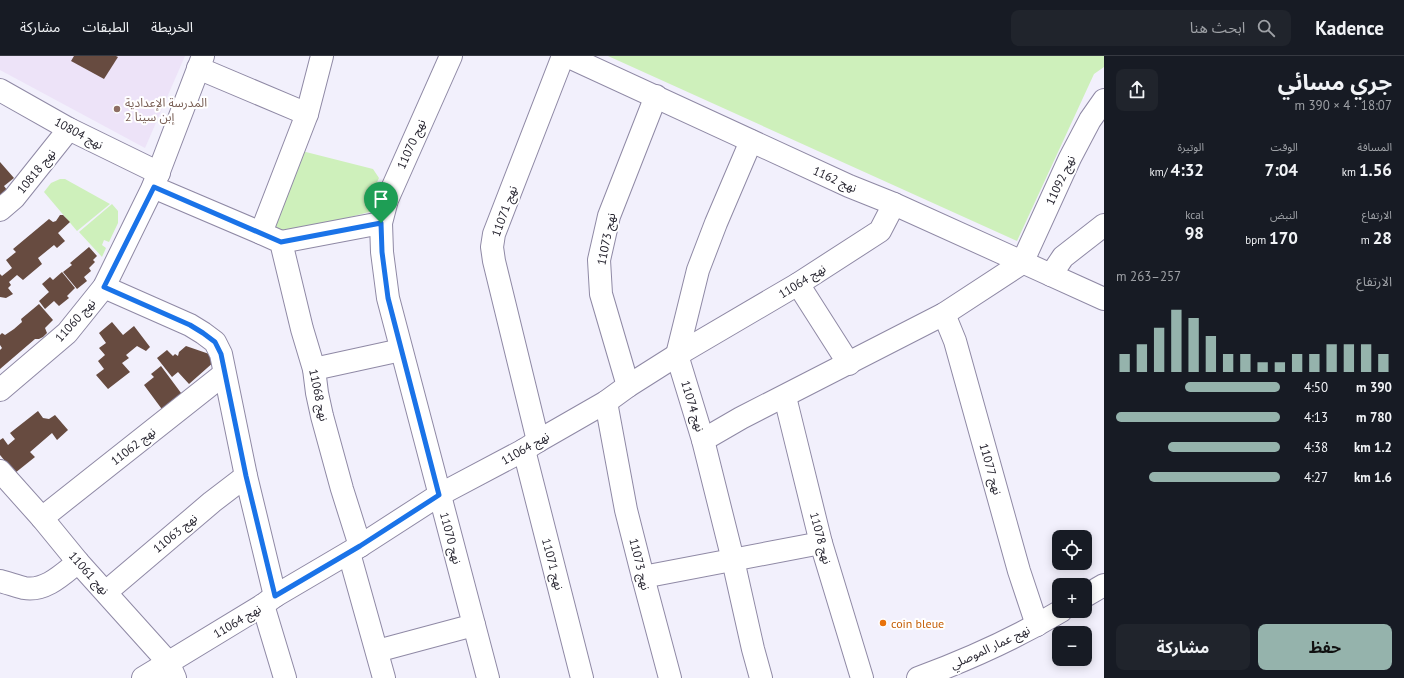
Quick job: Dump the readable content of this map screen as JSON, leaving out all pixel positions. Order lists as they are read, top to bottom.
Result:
{
  "streets": {
    "street": [
      "نهج 10804",
      "نهج 11070",
      "نهج 10818",
      "نهج 1162",
      "نهج 11092",
      "نهج 11071",
      "نهج 11073",
      "نهج 11064",
      "نهج 11060",
      "نهج 11068",
      "نهج 11074",
      "نهج 11062",
      "نهج 11077",
      "نهج 11063",
      "نهج 11078",
      "نهج 11061",
      "نهج عمار الموصلي"
    ]
  },
  "crossings": [
    ["نهج 10804", "نهج 10818"],
    ["نهج 10804", "نهج 11060"],
    ["نهج 11070", "نهج 11064"],
    ["نهج 1162", "نهج 11092"],
    ["نهج 1162", "نهج 11073"],
    ["نهج 1162", "نهج 11064"],
    ["نهج 11071", "نهج 11064"],
    ["نهج 11073", "نهج 11064"],
    ["نهج 11064", "نهج 11068"],
    ["نهج 11064", "نهج 11074"],
    ["نهج 11064", "نهج 11061"],
    ["نهج 11062", "نهج 11061"],
    ["نهج 11077", "نهج عمار الموصلي"],
    ["نهج 11063", "نهج 11061"]
  ],
  "places": ["المدرسة الإعدادية إبن سينا 2", "coin bleue"],
  "page": {
    "header": "Kadence",
    "search": "ابحث هنا",
    "nav": ["الخريطة", "الطبقات", "مشاركة"],
    "heading": ["جري مسائي", "18:07 · 4 × 390 m"],
    "stats": [
      ["المسافة", "1.56 km"],
      ["الوقت", "7:04"],
      ["الوتيرة", "4:32 /km"],
      ["الارتفاع", "28 m"],
      ["النبض", "170 bpm"],
      ["kcal", "98"]
    ],
    "chart": ["الارتفاع", "257–263 m"],
    "list": [
      {
        "name": "390 m",
        "note": "4:50"
      },
      {
        "name": "780 m",
        "note": "4:13"
      },
      {
        "name": "1.2 km",
        "note": "4:38"
      },
      {
        "name": "1.6 km",
        "note": "4:27"
      }
    ],
    "map_buttons": ["+", "−"],
    "buttons": ["حفظ", "مشاركة"]
  }
}
